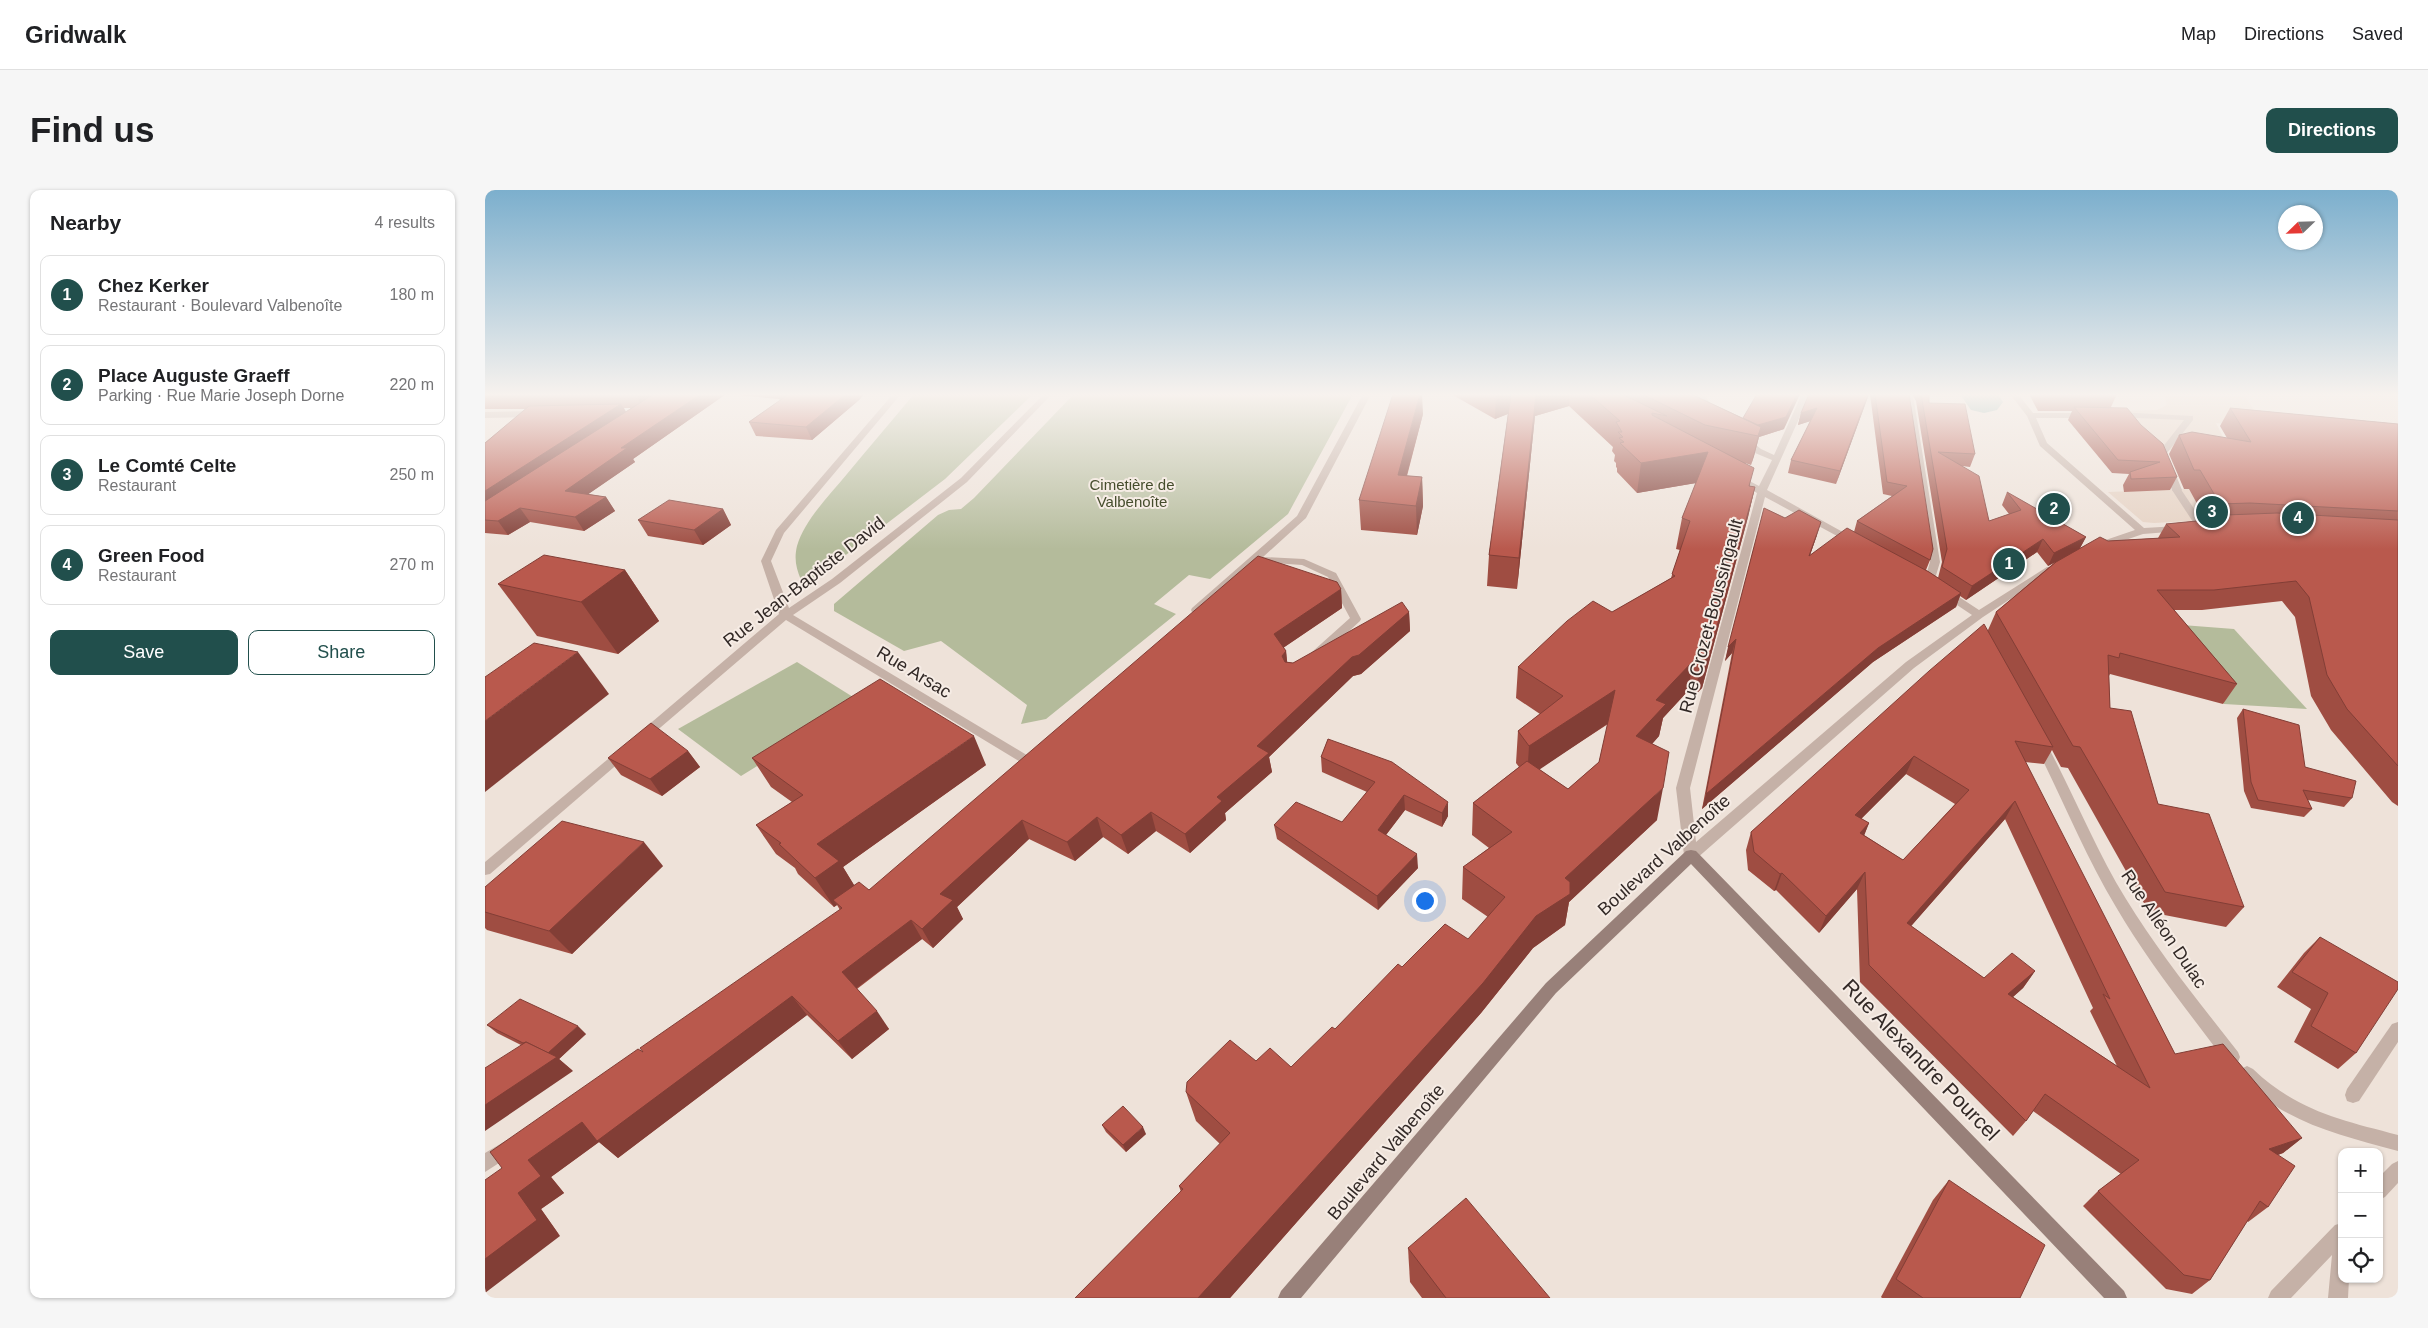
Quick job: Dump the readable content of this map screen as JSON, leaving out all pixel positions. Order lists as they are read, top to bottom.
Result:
{
  "streets": {
    "main road": ["Boulevard Valbenoîte", "Rue Alexandre Pourcel"],
    "street": [
      "Rue Jean-Baptiste David",
      "Rue Crozet-Boussingault",
      "Rue Arsac",
      "Rue Alléon Dulac"
    ]
  },
  "crossings": [
    ["Rue Jean-Baptiste David", "Rue Arsac"],
    ["Rue Crozet-Boussingault", "Boulevard Valbenoîte"],
    ["Rue Crozet-Boussingault", "Rue Alexandre Pourcel"],
    ["Boulevard Valbenoîte", "Rue Alexandre Pourcel"]
  ],
  "parks": ["Cimetière de Valbenoîte"],
  "north": "bottom left",
  "page": {
    "header": "Gridwalk",
    "nav": ["Map", "Directions", "Saved"],
    "buttons": [
      "Directions",
      ["Save", "Share"]
    ],
    "title": "Find us",
    "heading": ["Nearby", "4 results"],
    "list": [
      {
        "mark": "1",
        "name": "Chez Kerker",
        "note": "Restaurant · Boulevard Valbenoîte",
        "value": "180 m"
      },
      {
        "mark": "2",
        "name": "Place Auguste Graeff",
        "note": "Parking · Rue Marie Joseph Dorne",
        "value": "220 m"
      },
      {
        "mark": "3",
        "name": "Le Comté Celte",
        "note": "Restaurant",
        "value": "250 m"
      },
      {
        "mark": "4",
        "name": "Green Food",
        "note": "Restaurant",
        "value": "270 m"
      }
    ],
    "pins": [
      "2",
      "3",
      "4",
      "1"
    ],
    "map_buttons": ["+", "−"]
  }
}
